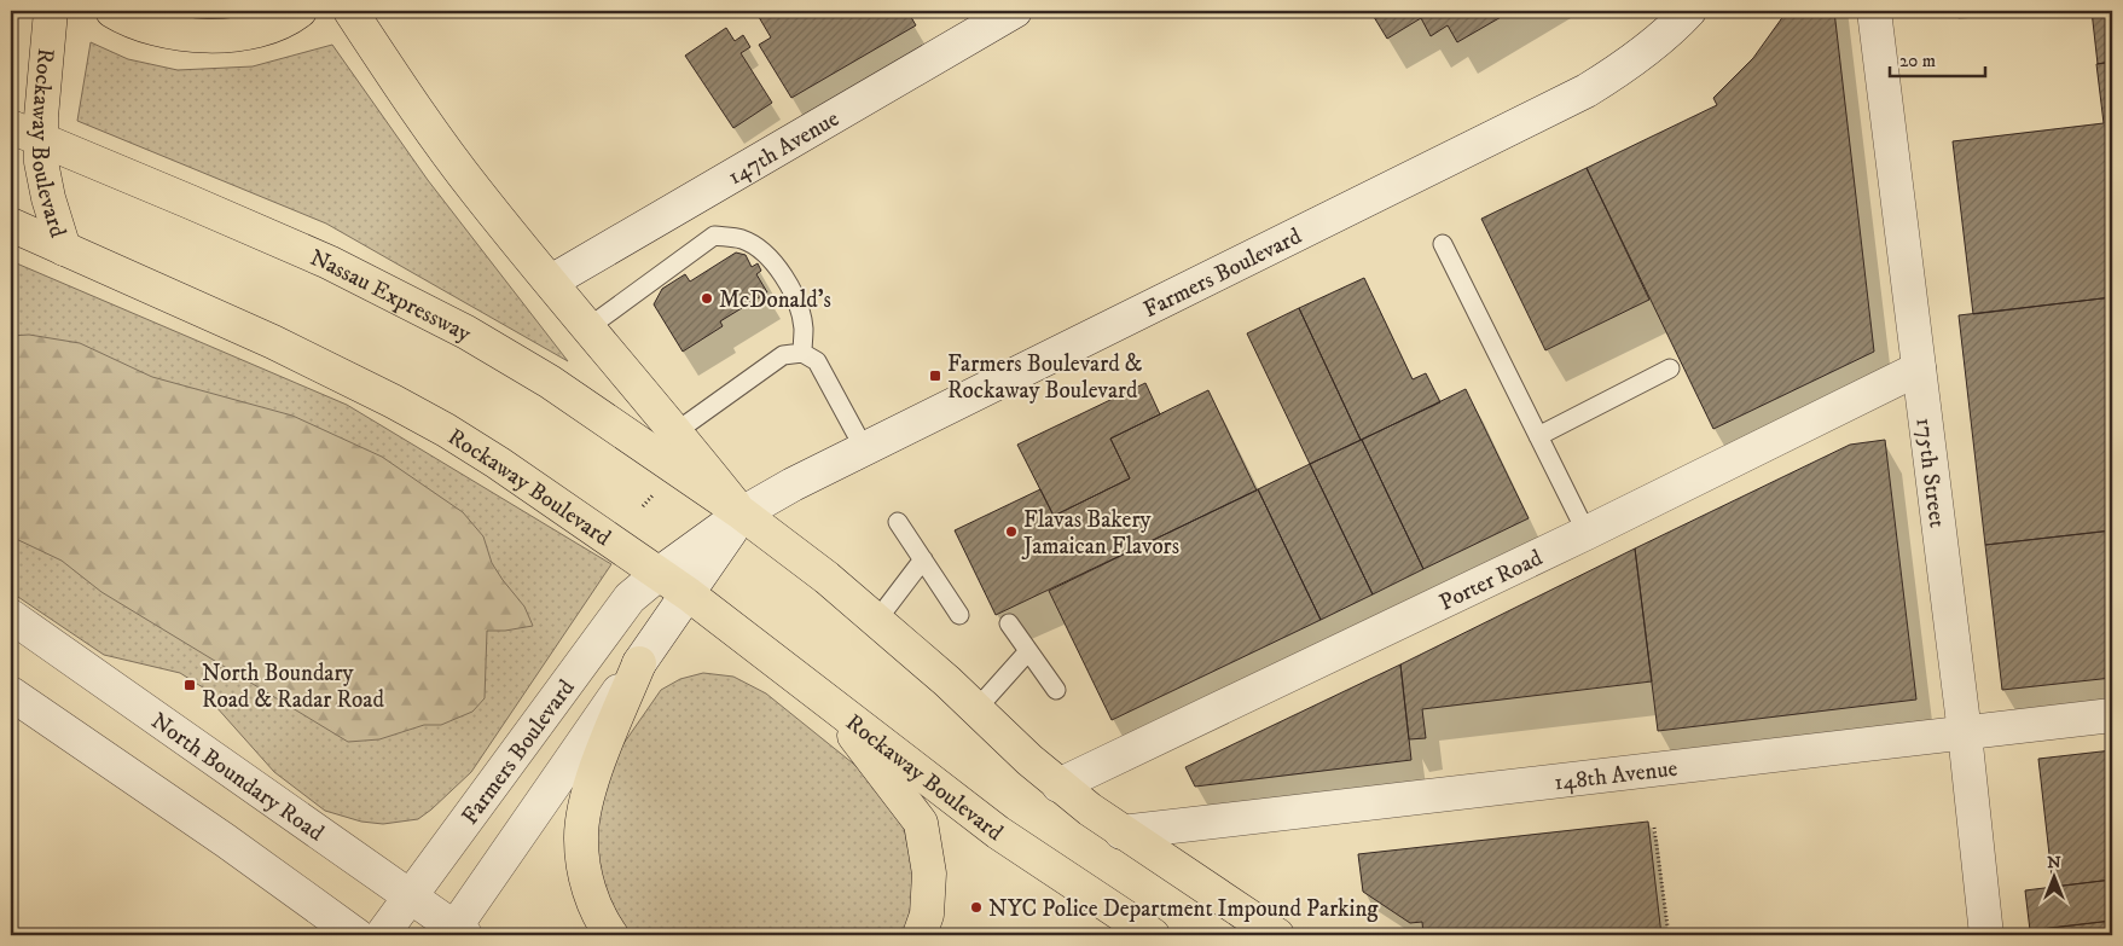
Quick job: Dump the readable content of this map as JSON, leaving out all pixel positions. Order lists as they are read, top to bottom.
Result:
{
  "streets": {
    "main road": ["Rockaway Boulevard", "Nassau Expressway"],
    "street": [
      "147th Avenue",
      "Farmers Boulevard",
      "175th Street",
      "Porter Road",
      "148th Avenue",
      "North Boundary Road"
    ]
  },
  "crossings": [
    ["Rockaway Boulevard", "Farmers Boulevard"],
    ["Rockaway Boulevard", "Nassau Expressway"],
    ["Farmers Boulevard", "Nassau Expressway"],
    ["Farmers Boulevard", "North Boundary Road"],
    ["175th Street", "Porter Road"],
    ["175th Street", "148th Avenue"]
  ],
  "places": {
    "other": ["McDonald's", "Flavas Bakery Jamaican Flavors", "NYC Police Department Impound Parking"],
    "transit": ["Farmers Boulevard & Rockaway Boulevard", "North Boundary Road & Radar Road"]
  },
  "scale_bar": "20 m",
  "north": "top"
}
